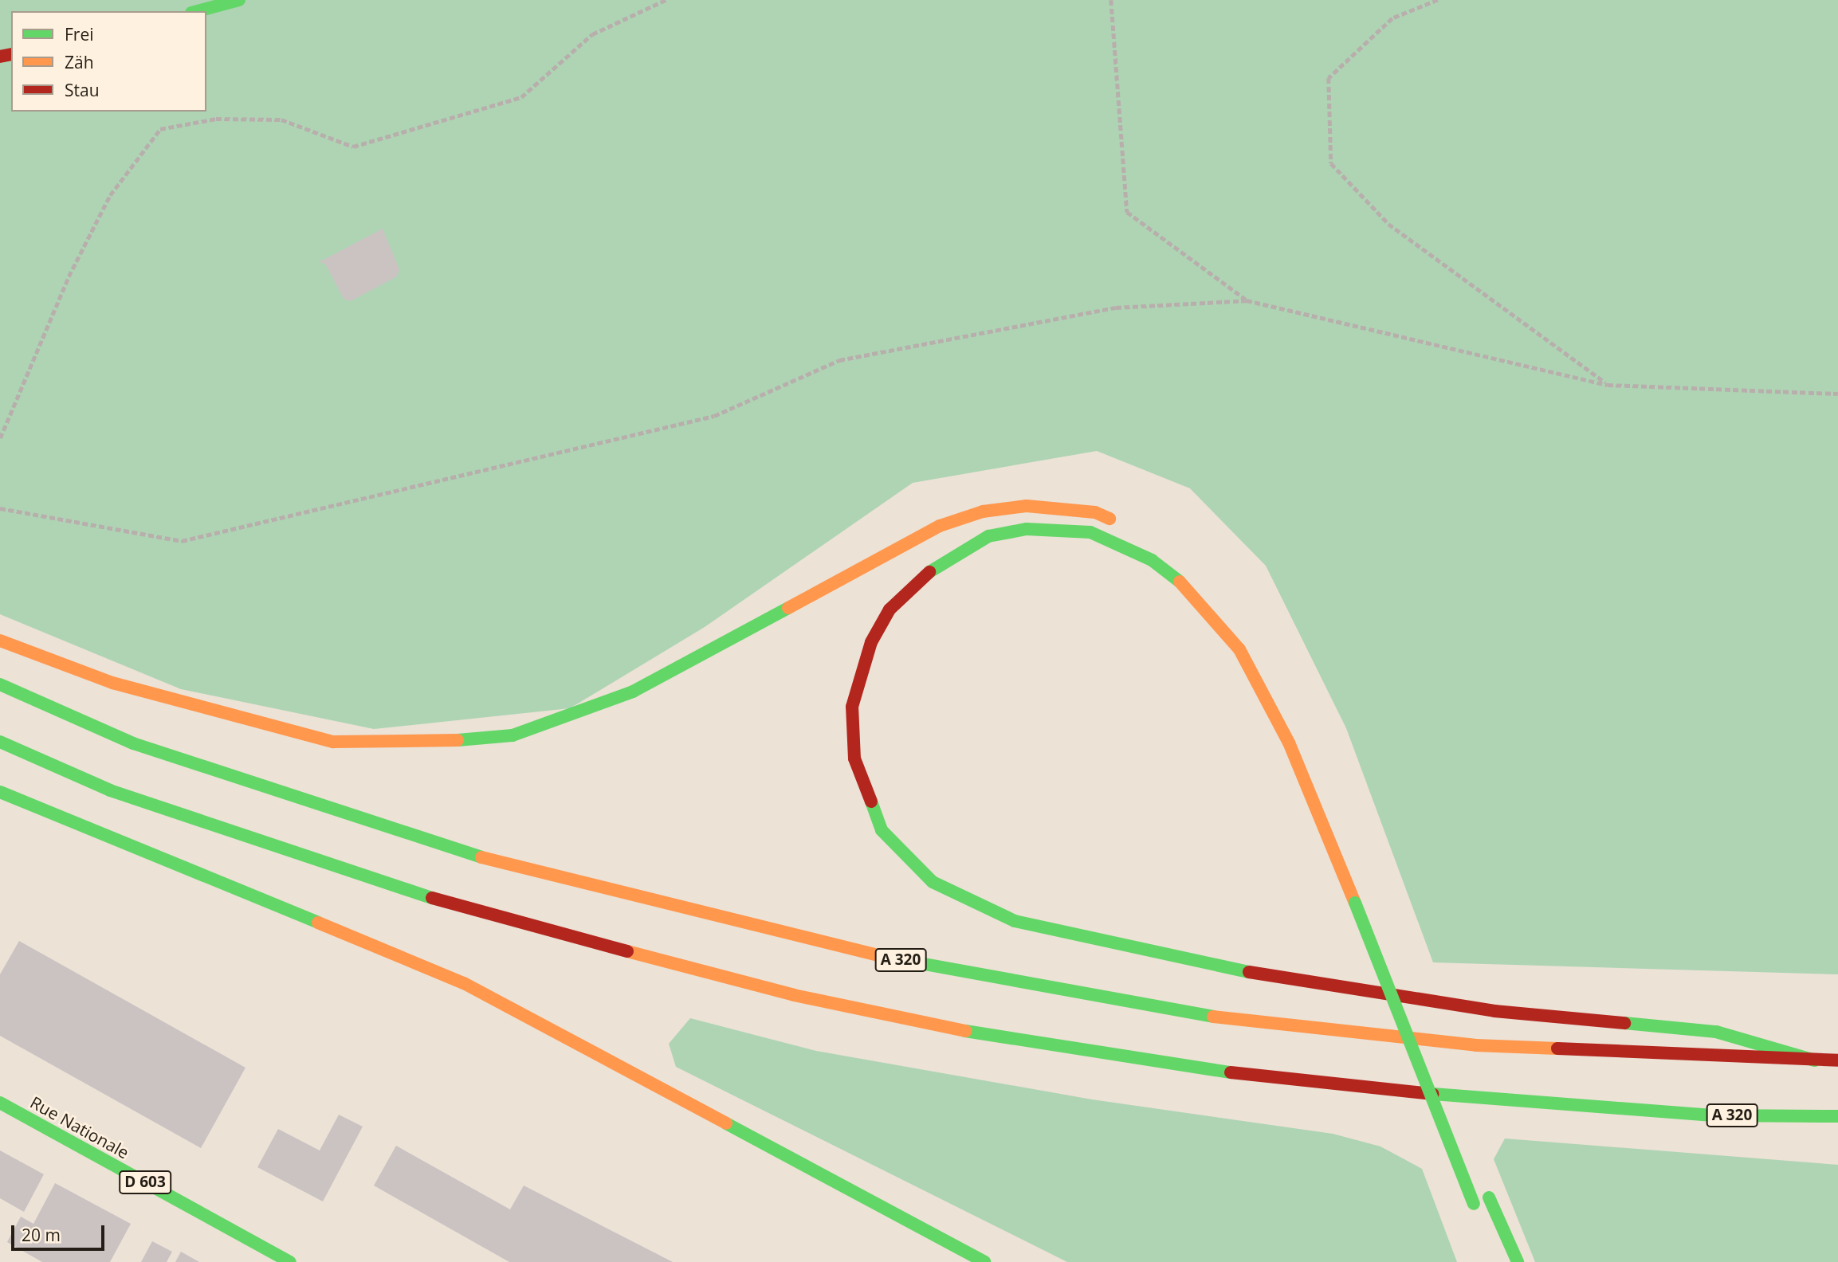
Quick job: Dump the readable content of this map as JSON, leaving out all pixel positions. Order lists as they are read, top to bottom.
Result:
{
  "streets": {
    "main road": ["A 320", "Rue Nationale", "D 603"]
  },
  "legend": ["Frei", "Zäh", "Stau"],
  "scale_bar": "20 m"
}
